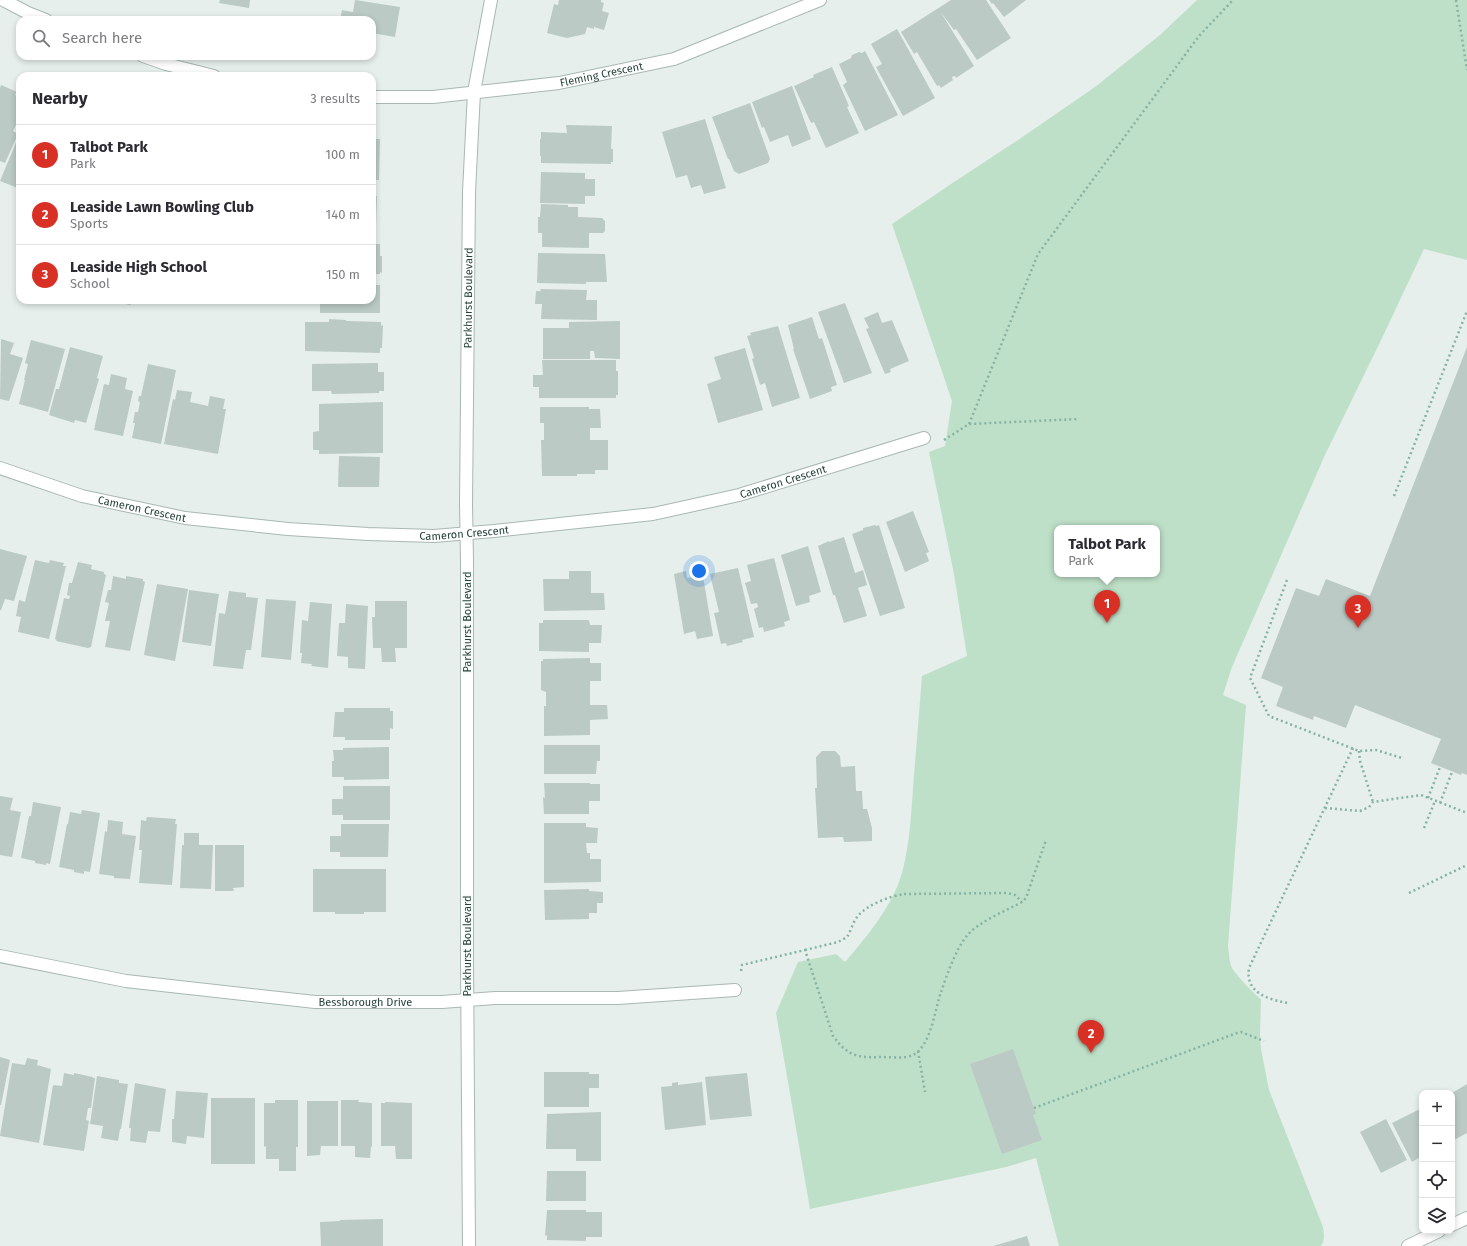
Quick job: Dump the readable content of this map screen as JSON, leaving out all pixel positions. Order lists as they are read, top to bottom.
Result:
{
  "streets": {
    "street": [
      "Fleming Crescent",
      "Parkhurst Boulevard",
      "Cameron Crescent",
      "Bessborough Drive"
    ]
  },
  "crossings": [
    ["Fleming Crescent", "Parkhurst Boulevard"],
    ["Parkhurst Boulevard", "Cameron Crescent"],
    ["Parkhurst Boulevard", "Bessborough Drive"]
  ],
  "page": {
    "search": "Search here",
    "heading": ["Nearby", "3 results"],
    "list": [
      {
        "mark": "1",
        "name": "Talbot Park",
        "note": "Park",
        "value": "100 m"
      },
      {
        "mark": "2",
        "name": "Leaside Lawn Bowling Club",
        "note": "Sports",
        "value": "140 m"
      },
      {
        "mark": "3",
        "name": "Leaside High School",
        "note": "School",
        "value": "150 m"
      }
    ],
    "popup": ["Talbot Park", "Park"],
    "pins": ["1", "3", "2"],
    "map_buttons": ["+", "−"]
  }
}
